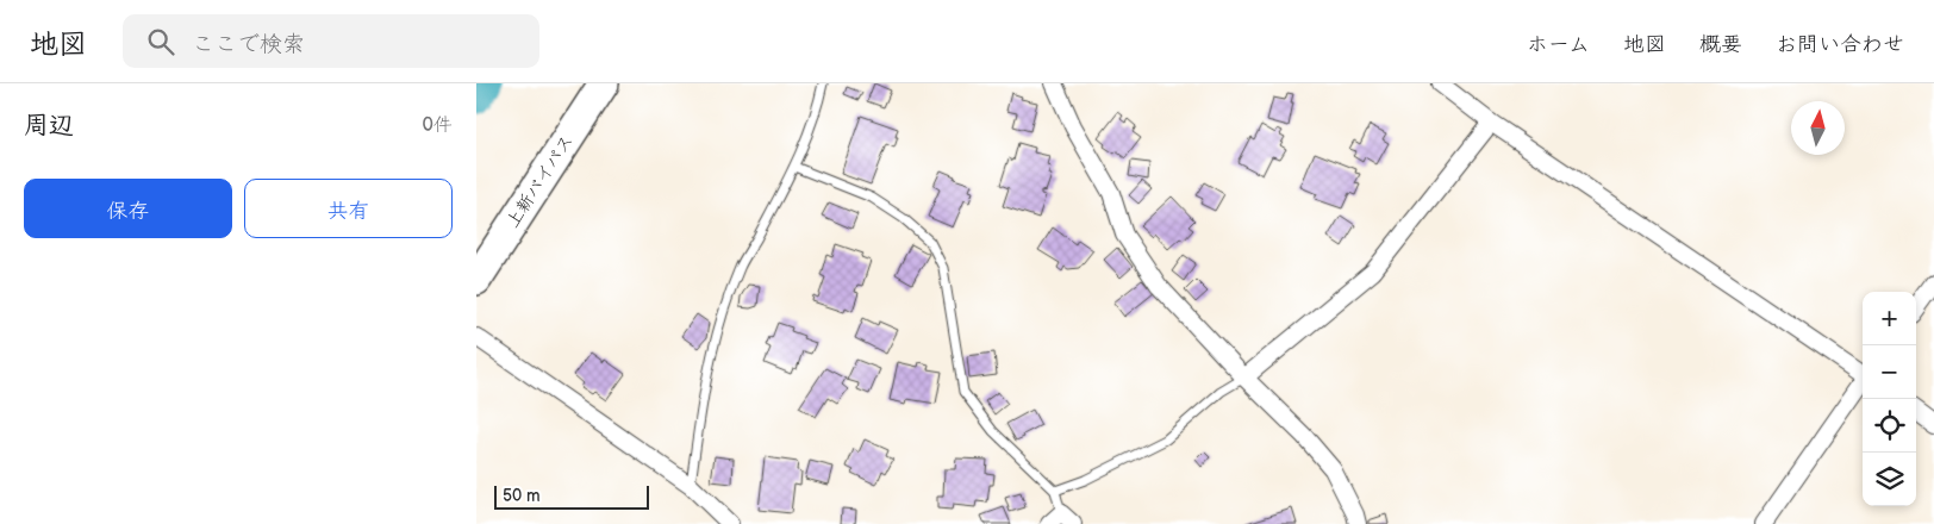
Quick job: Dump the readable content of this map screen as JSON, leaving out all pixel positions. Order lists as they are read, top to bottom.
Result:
{
  "streets": {
    "highway": ["上新バイパス"]
  },
  "scale_bar": "50 m",
  "north": "top",
  "page": {
    "header": "地図",
    "search": "ここで検索",
    "nav": [
      "ホーム",
      "地図",
      "概要",
      "お問い合わせ"
    ],
    "heading": ["周辺", "0件"],
    "buttons": ["保存", "共有"],
    "map_buttons": ["+", "−"],
    "scale": "50 m"
  }
}
